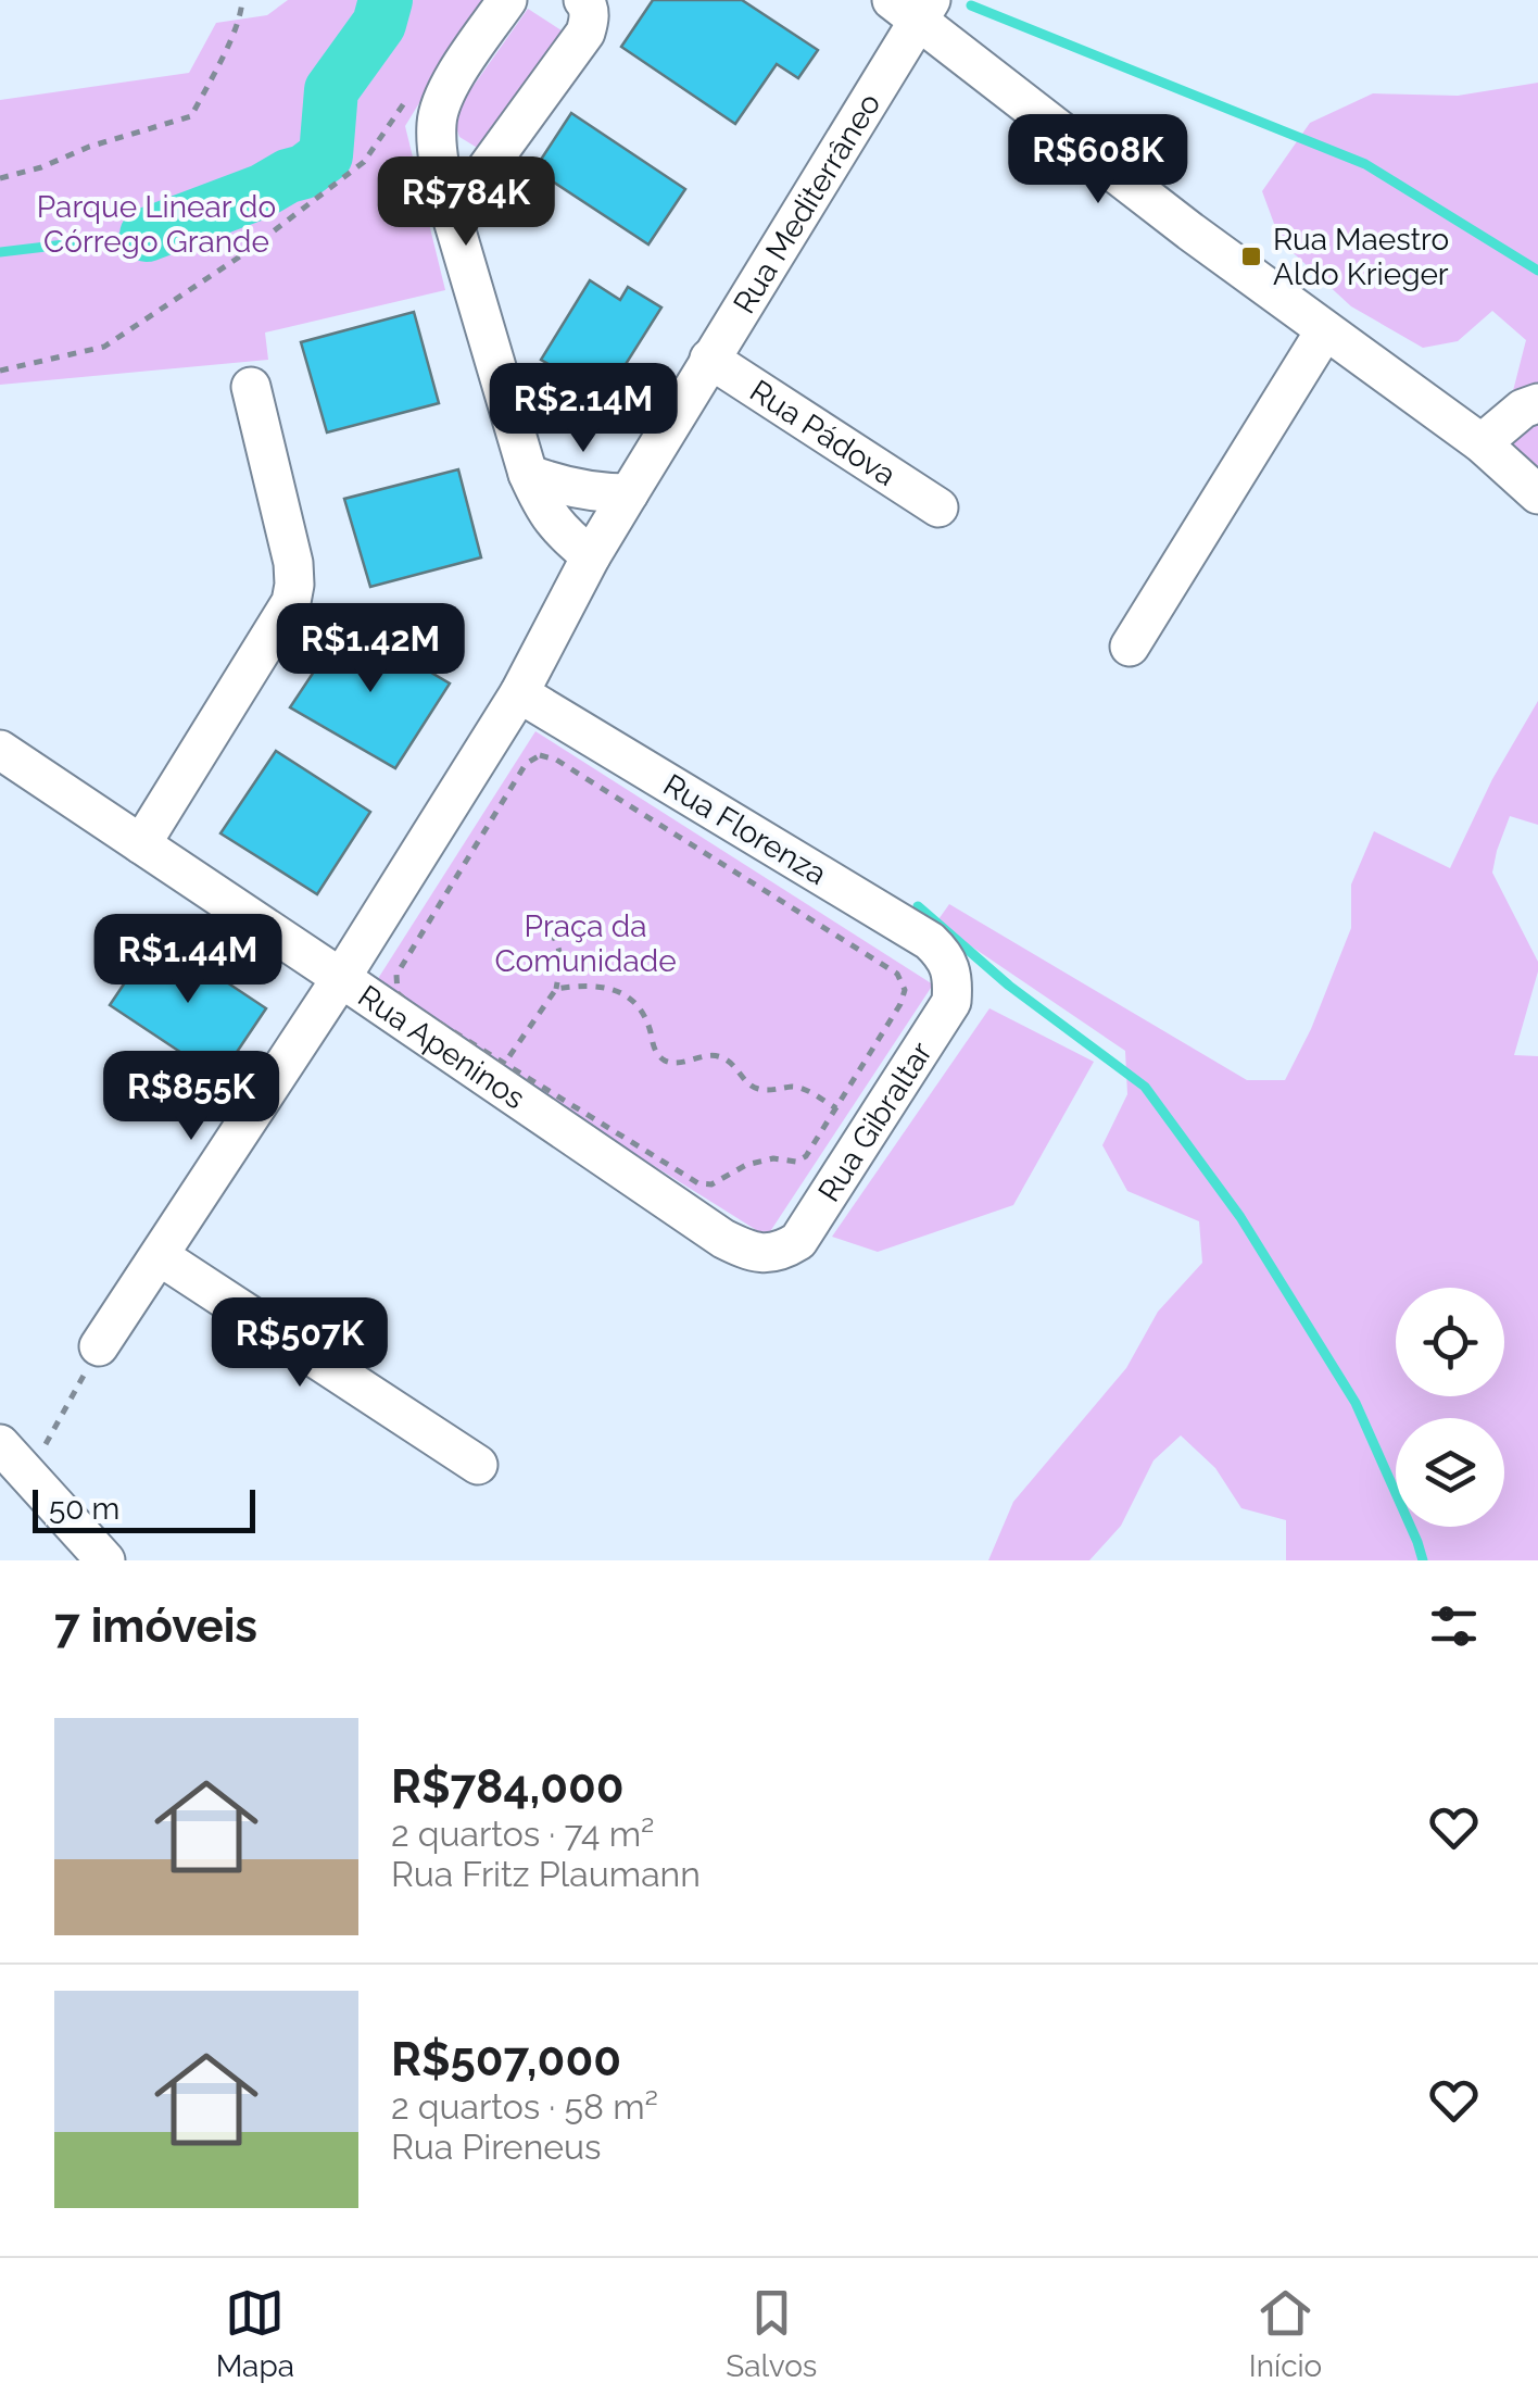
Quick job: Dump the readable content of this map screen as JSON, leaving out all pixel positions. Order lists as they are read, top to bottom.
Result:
{
  "streets": {
    "street": [
      "Rua Mediterrâneo",
      "Rua Pádova",
      "Rua Florenza",
      "Rua Apeninos",
      "Rua Gibraltar"
    ]
  },
  "crossings": [
    ["Rua Mediterrâneo", "Rua Pádova"],
    ["Rua Mediterrâneo", "Rua Florenza"],
    ["Rua Mediterrâneo", "Rua Apeninos"],
    ["Rua Florenza", "Rua Gibraltar"],
    ["Rua Apeninos", "Rua Gibraltar"]
  ],
  "parks": ["Parque Linear do Córrego Grande", "Praça da Comunidade"],
  "places": {
    "transit": ["Rua Maestro Aldo Krieger"]
  },
  "scale_bar": "50 m",
  "page": {
    "price": [
      "R$608K",
      "R$784K",
      "R$2.14M",
      "R$1.42M",
      "R$1.44M",
      "R$855K",
      "R$507K"
    ],
    "scale": "50 m",
    "heading": "7 imóveis",
    "list": [
      {
        "name": "R$784,000",
        "note": "2 quartos · 74 m² · Rua Fritz Plaumann"
      },
      {
        "name": "R$507,000",
        "note": "2 quartos · 58 m² · Rua Pireneus"
      }
    ],
    "tabs": ["Mapa", "Salvos", "Início"]
  }
}
